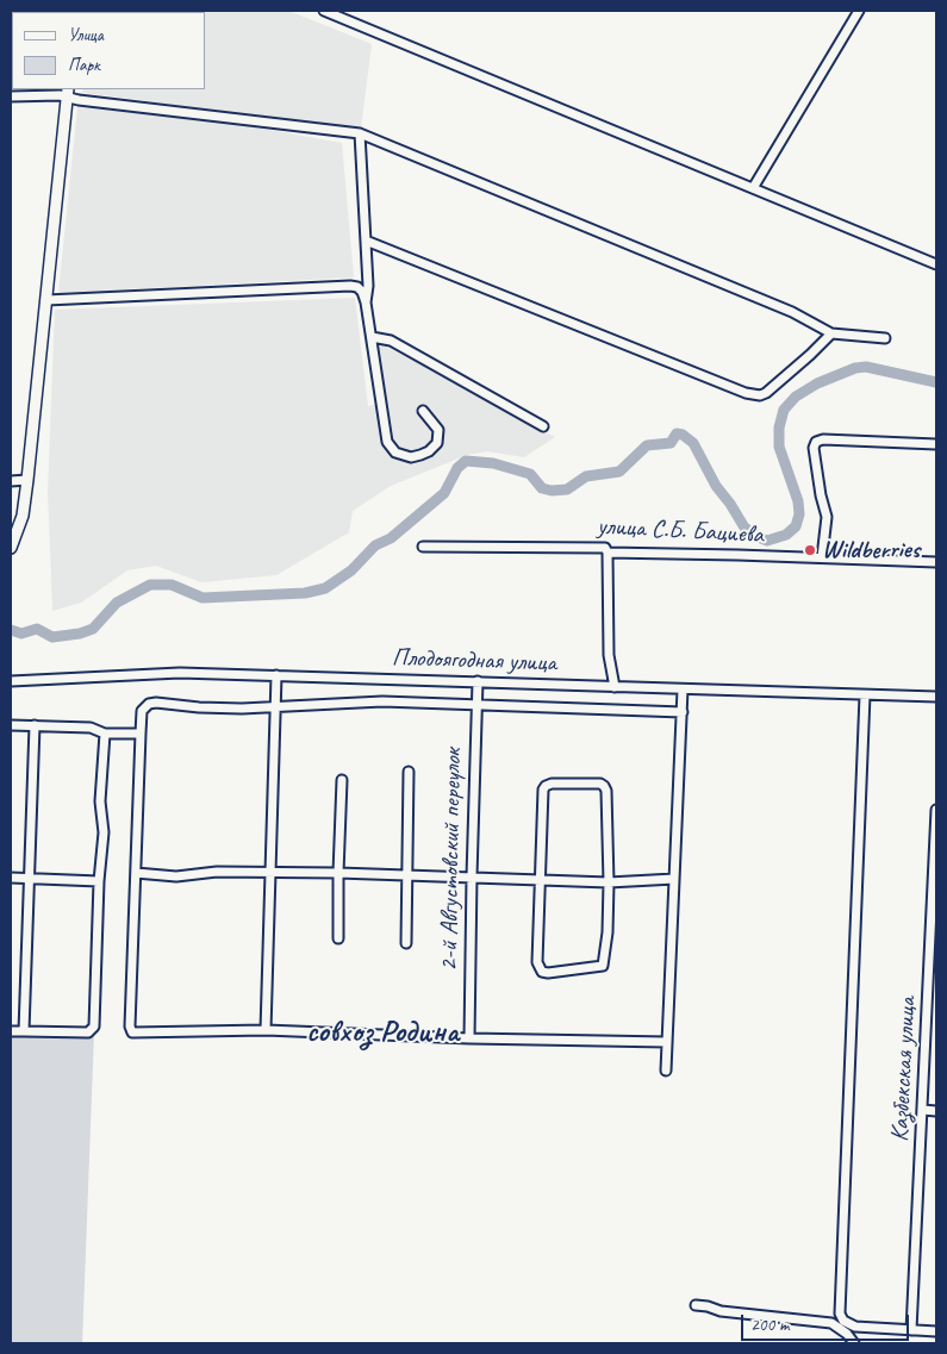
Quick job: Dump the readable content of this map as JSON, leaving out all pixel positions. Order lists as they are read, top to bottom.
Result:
{
  "streets": {
    "street": [
      "улица С.Б. Бациева",
      "Плодоягодная улица",
      "2-й Августовский переулок",
      "Казбекская улица"
    ]
  },
  "crossings": [
    ["Плодоягодная улица", "2-й Августовский переулок"]
  ],
  "districts": ["совхоз Родина"],
  "places": ["Wildberries"],
  "legend": ["Улица", "Парк"],
  "scale_bar": "200 m"
}
